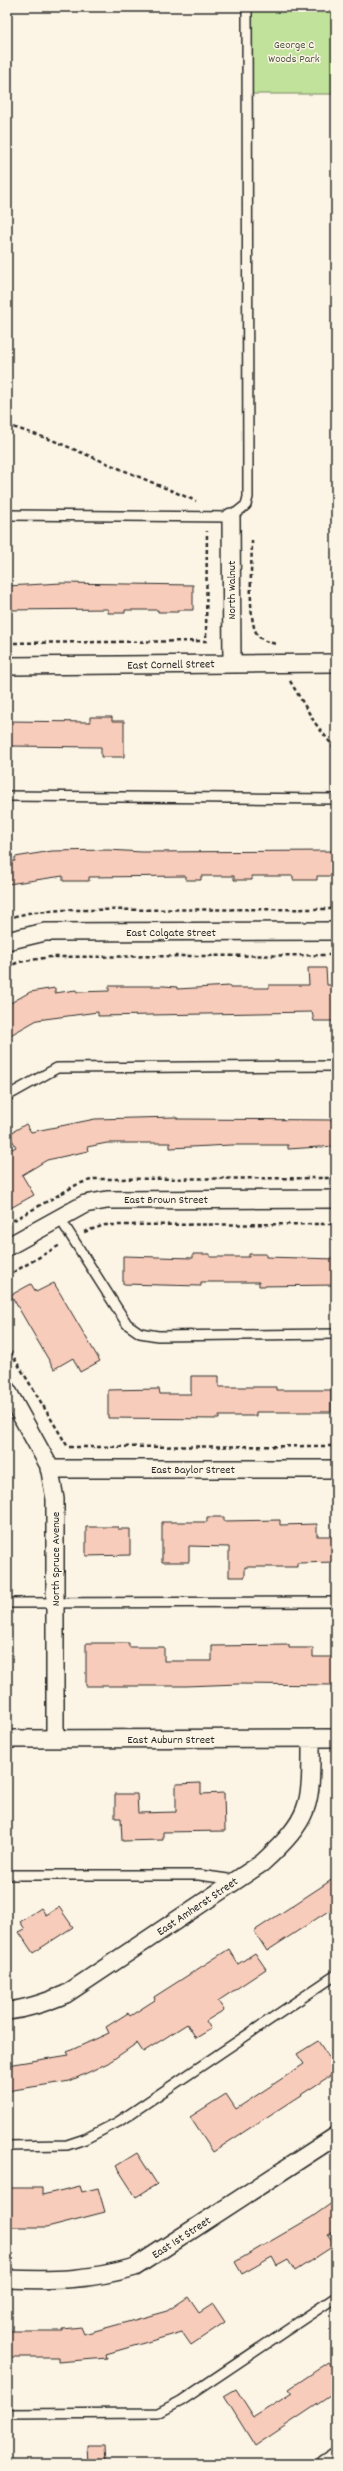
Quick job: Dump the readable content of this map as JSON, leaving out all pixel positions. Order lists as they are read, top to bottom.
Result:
{
  "streets": {
    "street": [
      "North Walnut",
      "East Cornell Street",
      "East Colgate Street",
      "East Brown Street",
      "East Baylor Street",
      "North Spruce Avenue",
      "East Auburn Street",
      "East Amherst Street",
      "East 1st Street"
    ]
  },
  "crossings": [
    ["North Walnut", "East Cornell Street"],
    ["East Baylor Street", "North Spruce Avenue"],
    ["North Spruce Avenue", "East Auburn Street"],
    ["East Auburn Street", "East Amherst Street"]
  ],
  "parks": ["George C Woods Park"]
}
